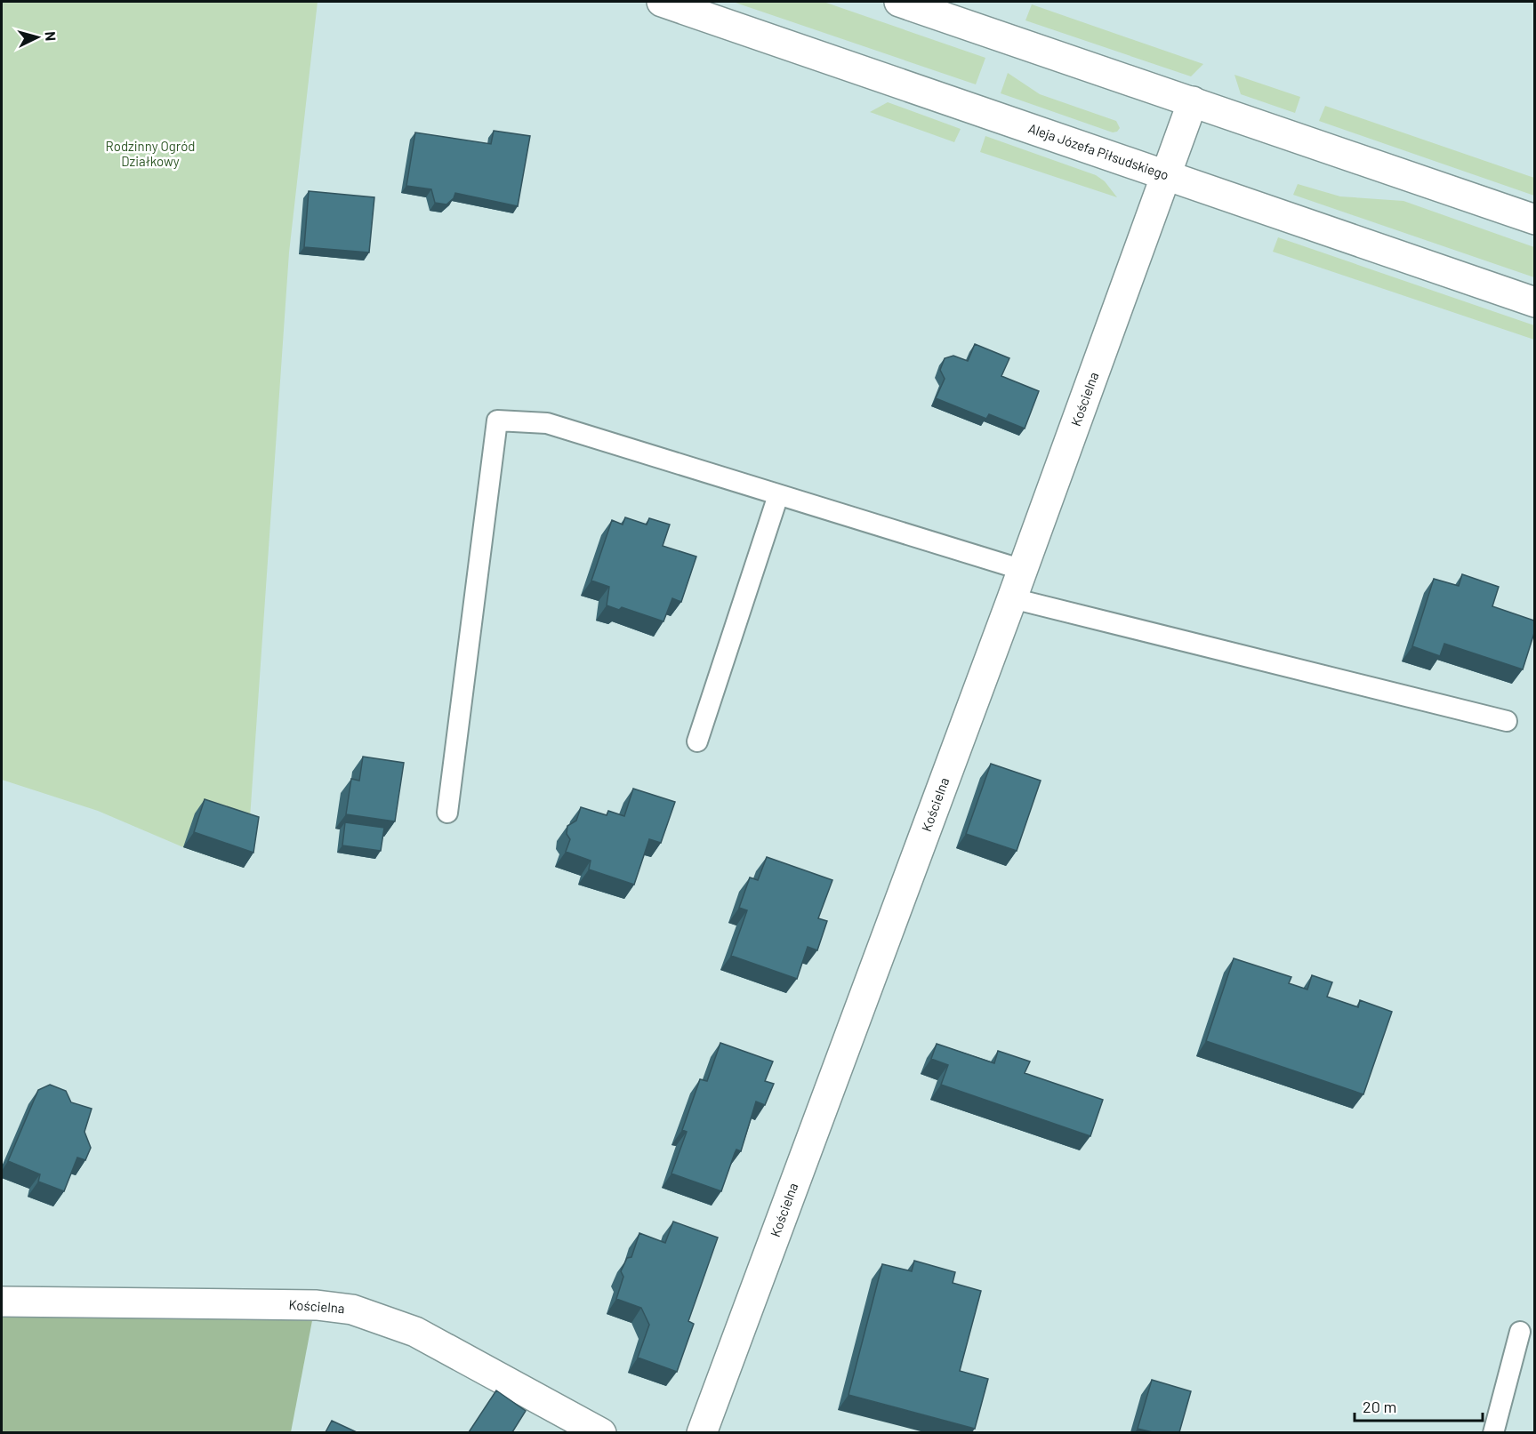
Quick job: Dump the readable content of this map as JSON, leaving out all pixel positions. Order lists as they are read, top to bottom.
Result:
{
  "streets": {
    "street": ["Aleja Józefa Piłsudskiego", "Kościelna"]
  },
  "crossings": [
    ["Aleja Józefa Piłsudskiego", "Kościelna"]
  ],
  "parks": ["Rodzinny Ogród Działkowy"],
  "scale_bar": "20 m",
  "north": "right"
}
